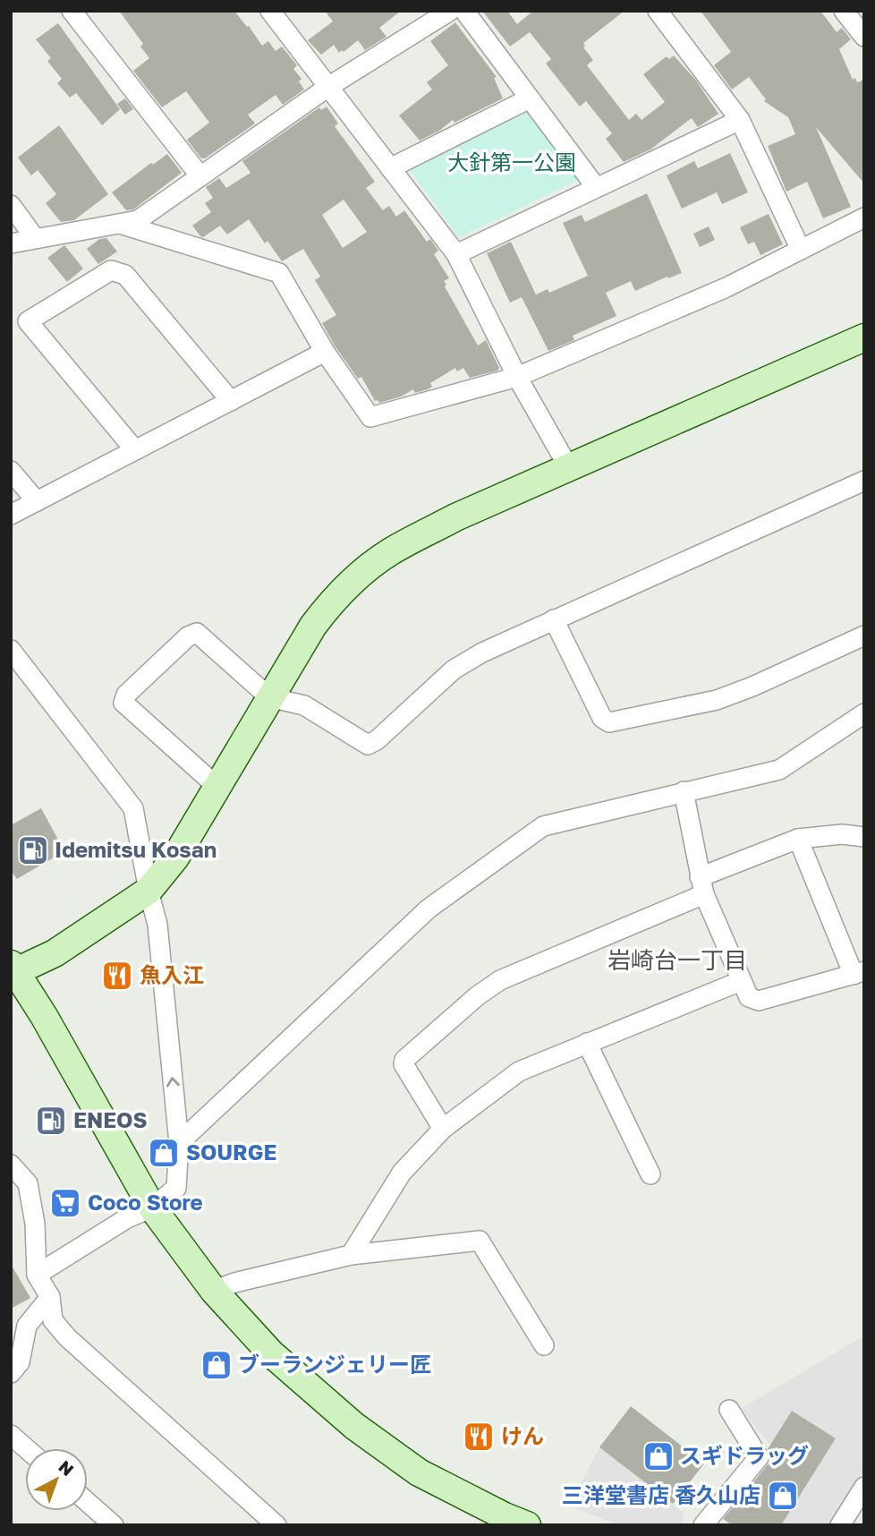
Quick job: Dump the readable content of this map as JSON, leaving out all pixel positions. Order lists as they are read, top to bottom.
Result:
{
  "districts": ["岩崎台一丁目"],
  "parks": ["大針第一公園"],
  "places": {
    "fuel station": ["Idemitsu Kosan", "ENEOS"],
    "restaurant": ["魚入江", "けん"],
    "shop": [
      "SOURGE",
      "ブーランジェリー匠",
      "スギドラッグ",
      "三洋堂書店 香久山店"
    ],
    "supermarket": ["Coco Store"]
  },
  "north": "top right"
}
